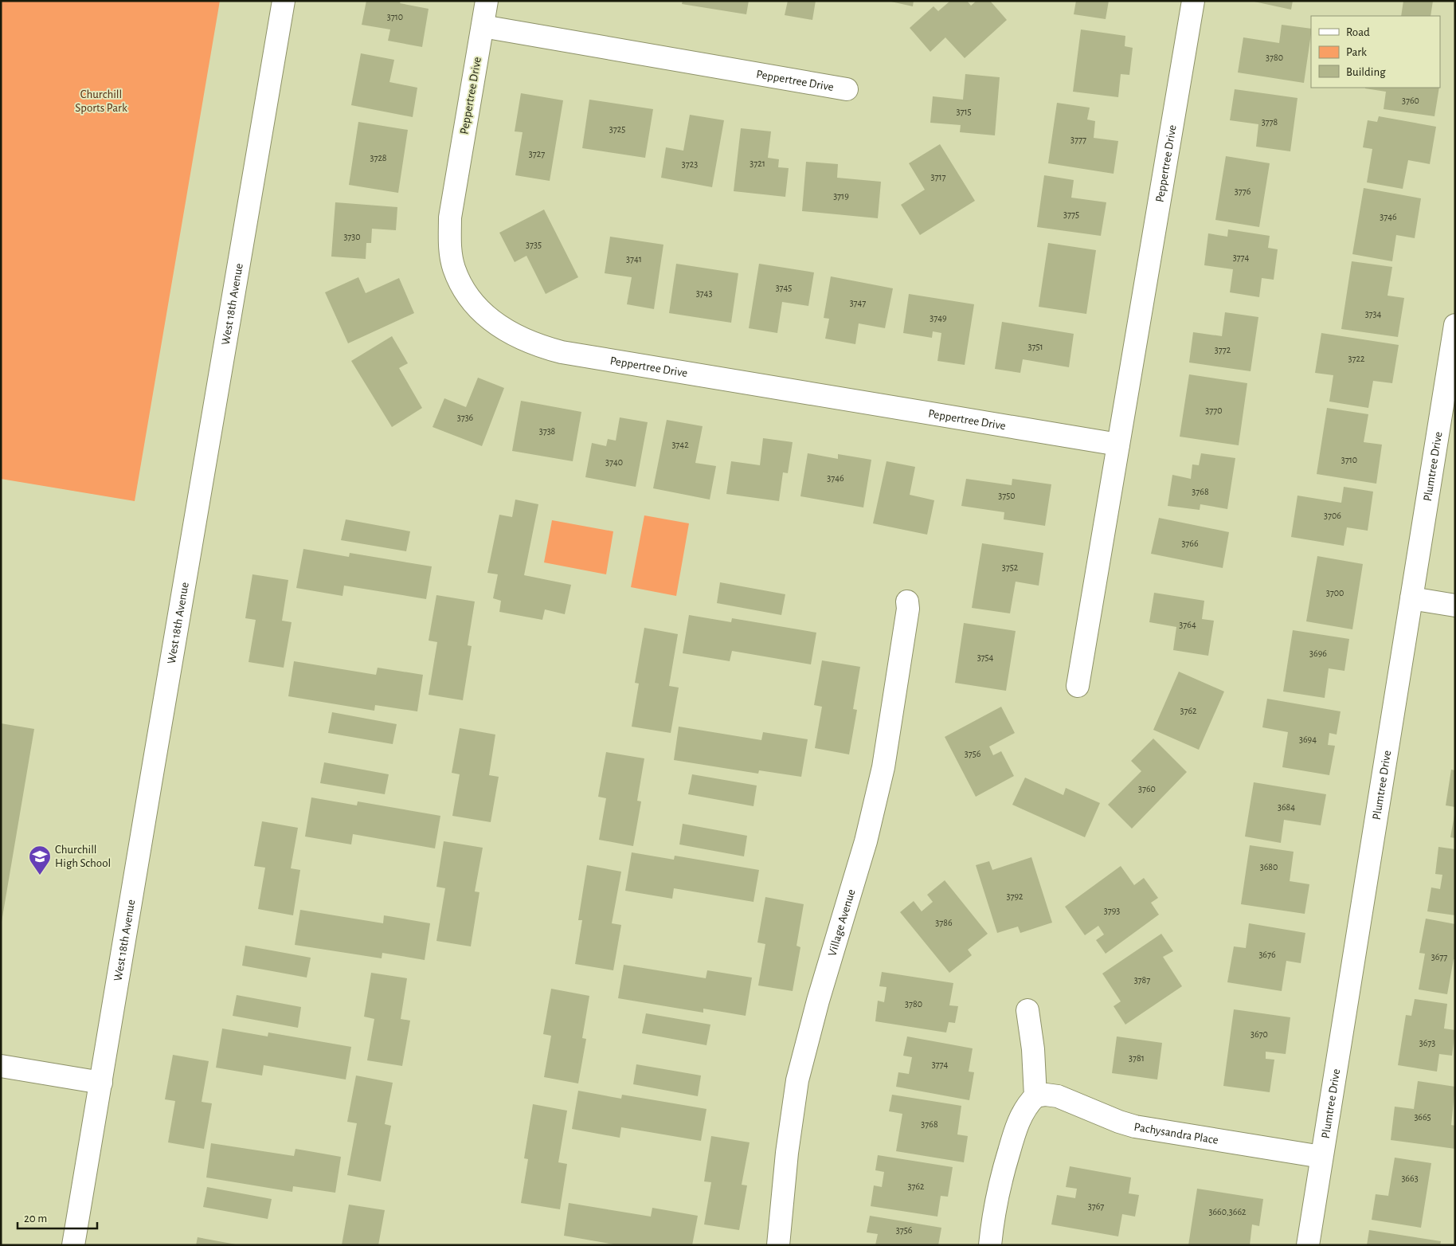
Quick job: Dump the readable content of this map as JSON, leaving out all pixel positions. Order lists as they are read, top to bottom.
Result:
{
  "streets": {
    "street": [
      "Peppertree Drive",
      "West 18th Avenue",
      "Plumtree Drive",
      "Village Avenue",
      "Pachysandra Place"
    ]
  },
  "crossings": [
    ["Plumtree Drive", "Pachysandra Place"]
  ],
  "parks": ["Churchill Sports Park"],
  "places": {
    "school or university": ["Churchill High School"]
  },
  "house_numbers": [
    "3710",
    "3780",
    "3760",
    "3715",
    "3778",
    "3725",
    "3777",
    "3727",
    "3728",
    "3721",
    "3723",
    "3717",
    "3776",
    "3719",
    "3775",
    "3746",
    "3730",
    "3735",
    "3774",
    "3741",
    "3745",
    "3743",
    "3747",
    "3734",
    "3749",
    "3751",
    "3772",
    "3722",
    "3770",
    "3736",
    "3738",
    "3742",
    "3710",
    "3740",
    "3746",
    "3768",
    "3750",
    "3706",
    "3766",
    "3752",
    "3700",
    "3764",
    "3696",
    "3754",
    "3762",
    "3694",
    "3756",
    "3760",
    "3684",
    "3680",
    "3792",
    "3793",
    "3786",
    "3676",
    "3677",
    "3787",
    "3780",
    "3670",
    "3673",
    "3781",
    "3774",
    "3665",
    "3768",
    "3663",
    "3762",
    "3767",
    "3660,3662",
    "3756"
  ],
  "legend": ["Road", "Park", "Building"],
  "scale_bar": "20 m"
}
